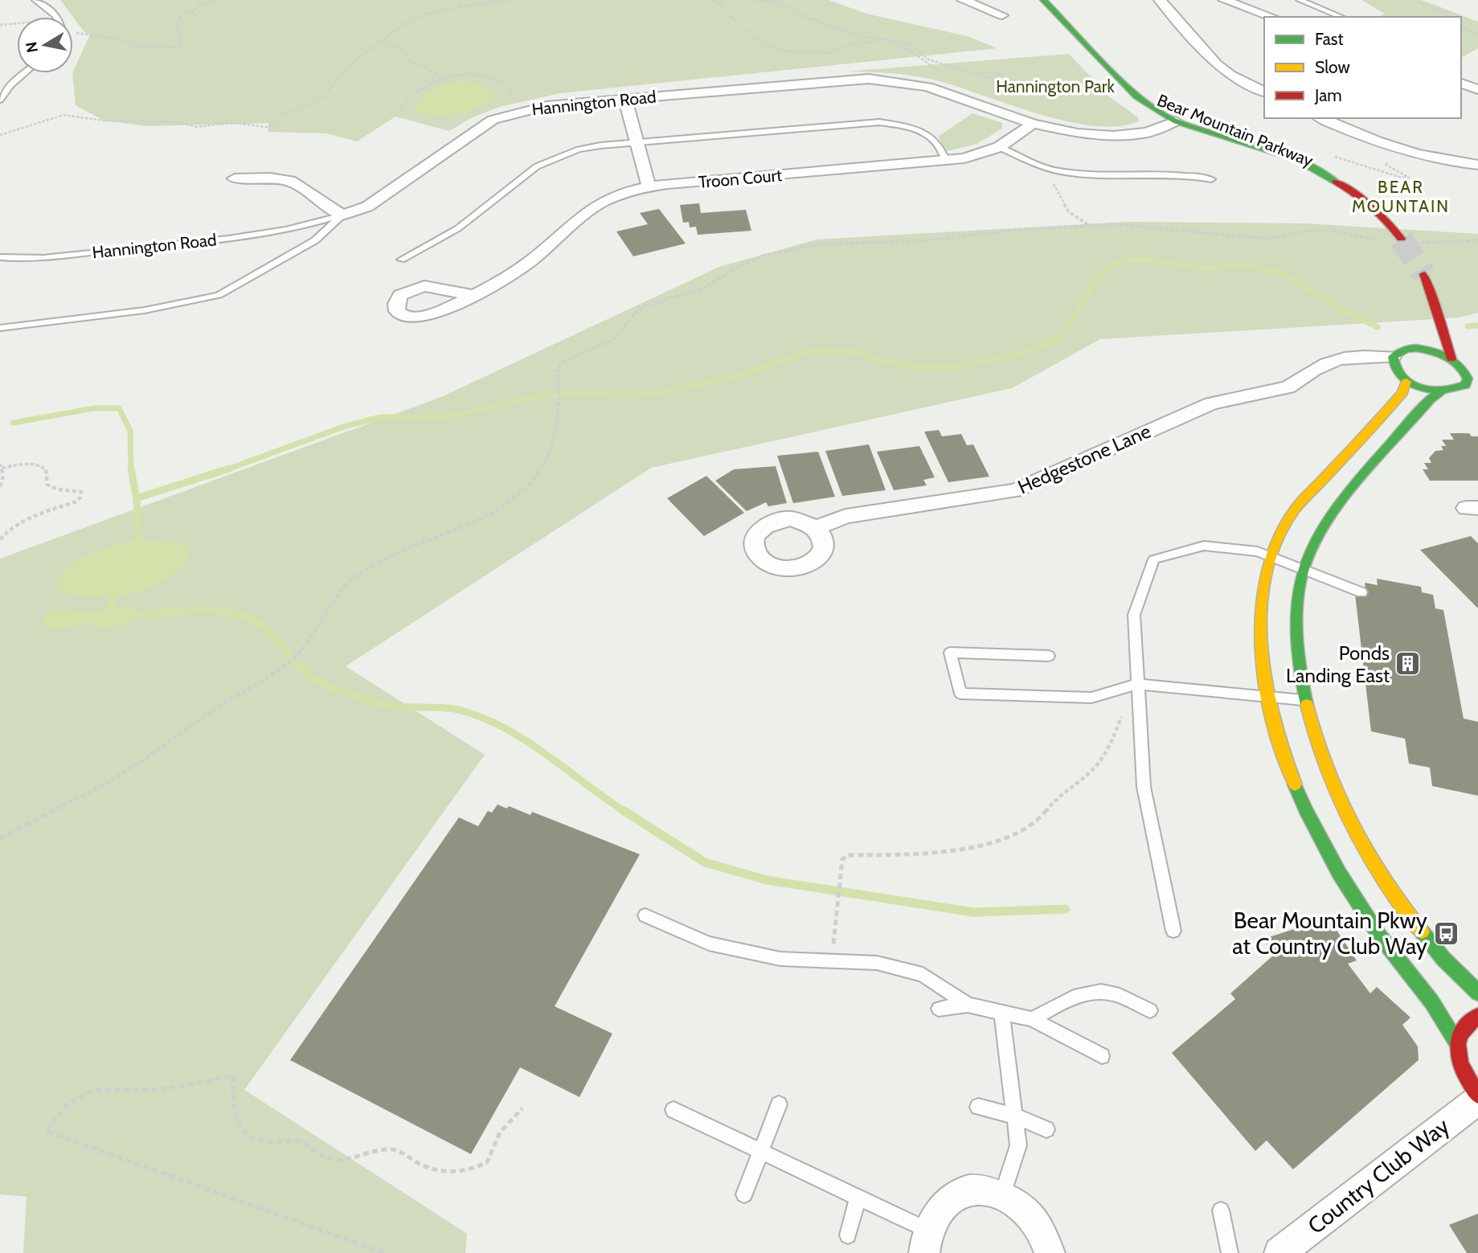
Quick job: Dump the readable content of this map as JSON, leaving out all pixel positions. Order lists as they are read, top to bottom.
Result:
{
  "streets": {
    "street": [
      "Hannington Road",
      "Bear Mountain Parkway",
      "Troon Court",
      "Hedgestone Lane",
      "Country Club Way"
    ]
  },
  "crossings": [
    ["Hannington Road", "Bear Mountain Parkway"],
    ["Hannington Road", "Troon Court"]
  ],
  "districts": ["BEAR MOUNTAIN"],
  "parks": ["Hannington Park"],
  "places": {
    "building": ["Ponds Landing East"],
    "bus stop": ["Bear Mountain Pkwy at Country Club Way"]
  },
  "legend": ["Fast", "Slow", "Jam"],
  "north": "left"
}
